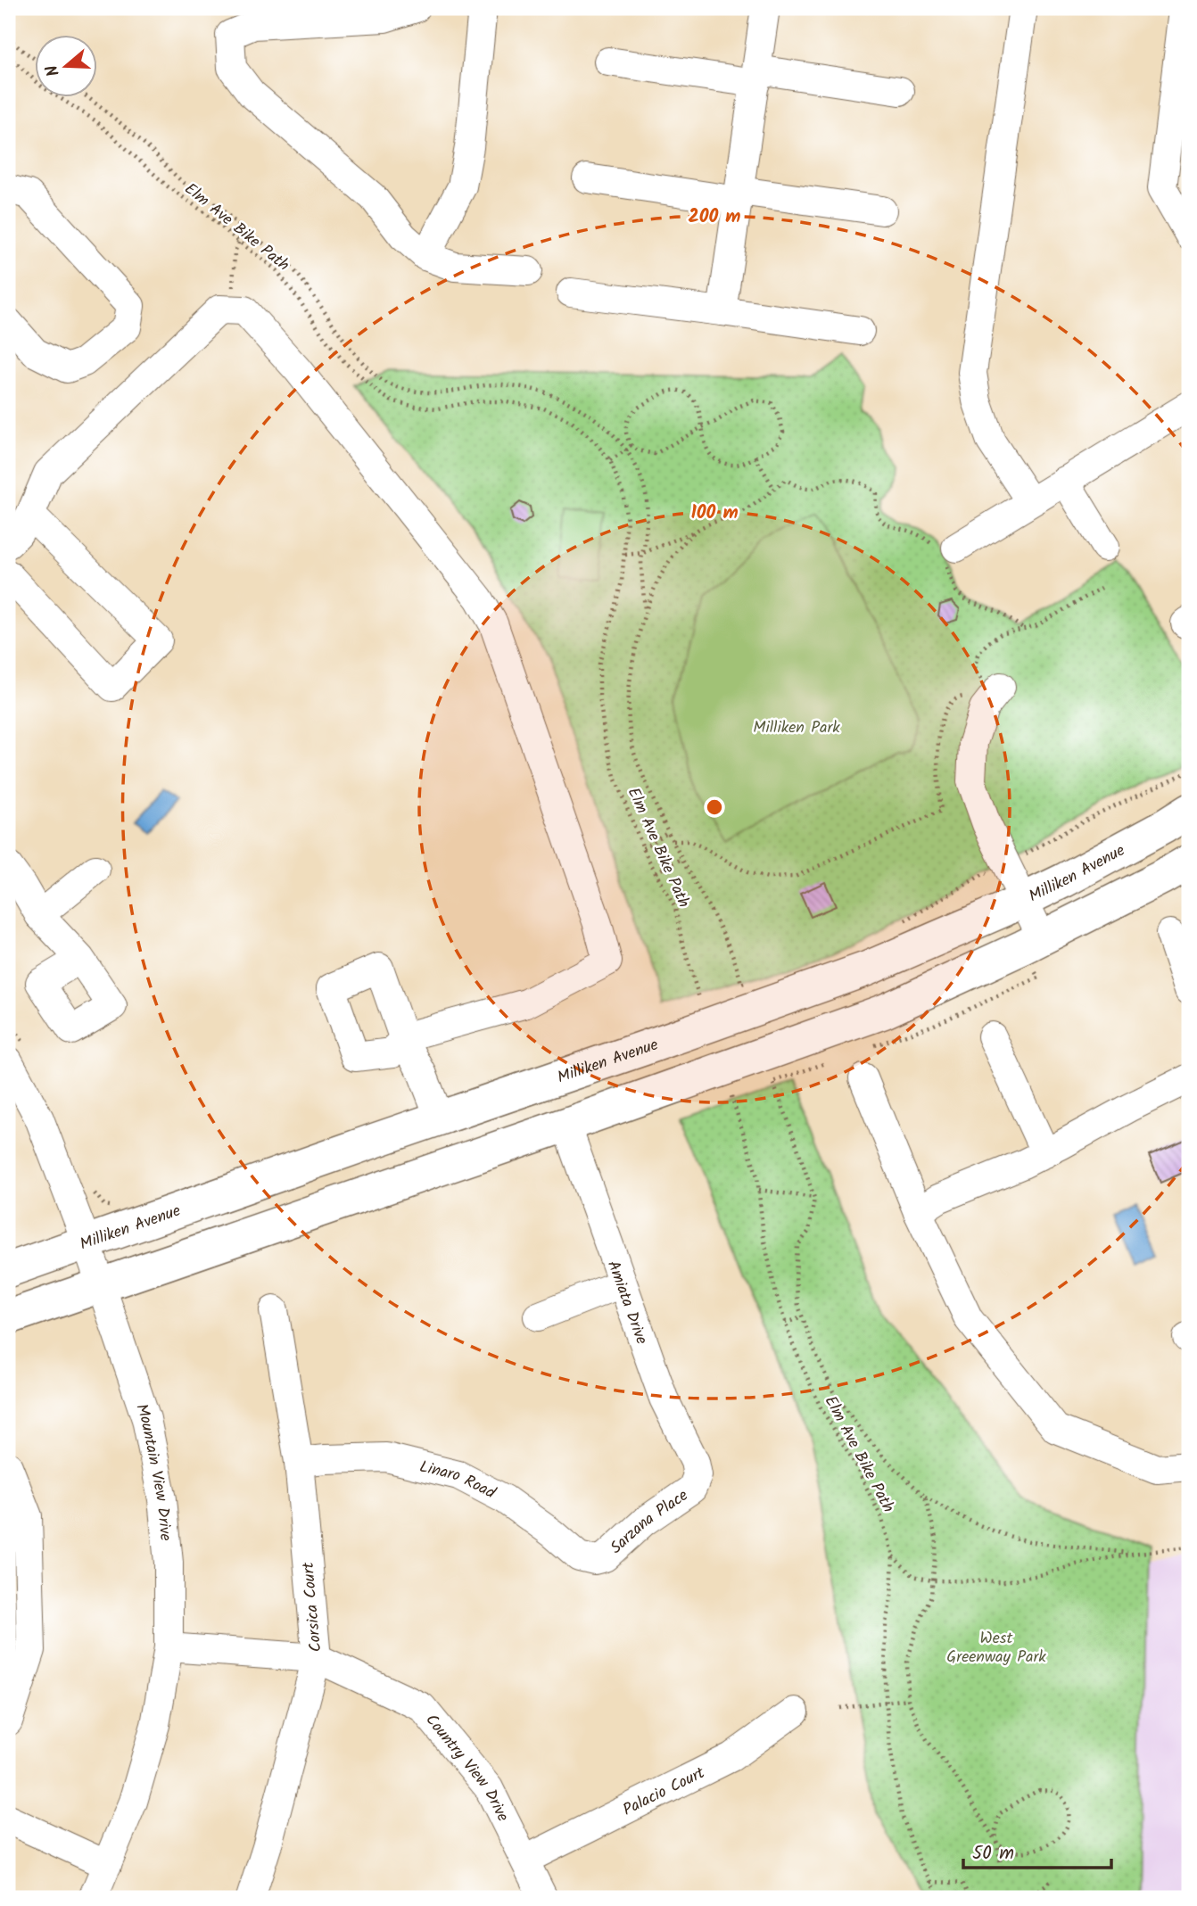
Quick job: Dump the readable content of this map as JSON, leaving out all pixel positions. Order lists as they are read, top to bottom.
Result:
{
  "streets": {
    "main road": ["Milliken Avenue"],
    "street": [
      "Amiata Drive",
      "Mountain View Drive",
      "Linaro Road",
      "Sarzana Place",
      "Corsica Court",
      "Country View Drive",
      "Palacio Court"
    ],
    "path": ["Elm Ave Bike Path"]
  },
  "crossings": [
    ["Milliken Avenue", "Mountain View Drive"],
    ["Amiata Drive", "Sarzana Place"],
    ["Mountain View Drive", "Country View Drive"],
    ["Linaro Road", "Sarzana Place"],
    ["Linaro Road", "Corsica Court"],
    ["Corsica Court", "Country View Drive"],
    ["Country View Drive", "Palacio Court"]
  ],
  "parks": ["Milliken Park", "West Greenway Park"],
  "scale_bar": "50 m",
  "north": "left",
  "rings": ["200 m", "100 m"]
}
